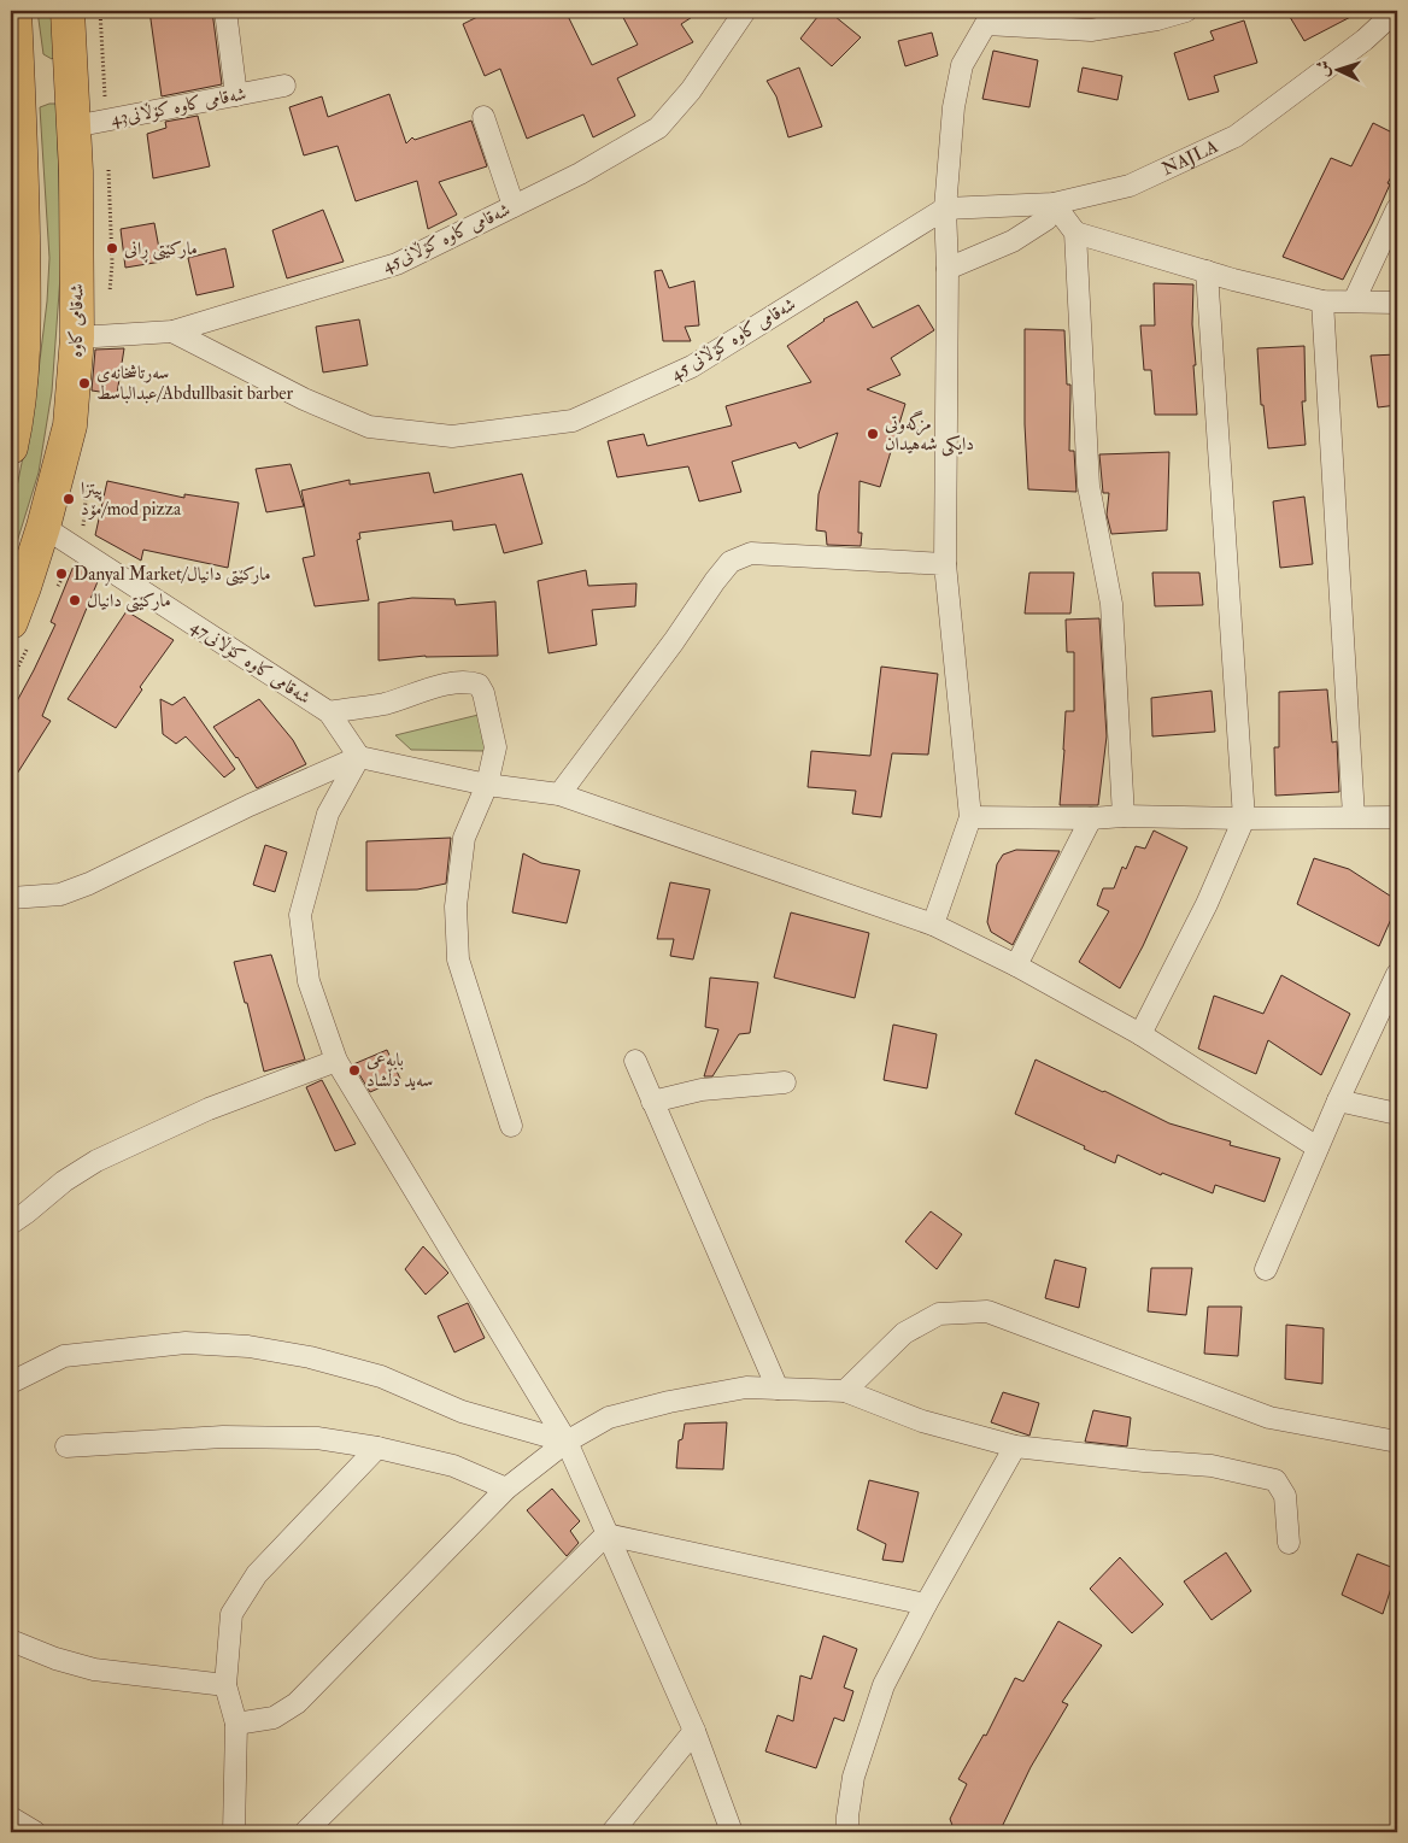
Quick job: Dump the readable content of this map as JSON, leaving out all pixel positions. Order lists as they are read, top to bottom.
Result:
{
  "streets": {
    "main road": ["شەقامی کاوە"],
    "street": [
      "شەقامی کاوە کۆڵانی43",
      "NAJLA",
      "شەقامی کاوە کۆڵانی45",
      "شەقامی کاوە کۆڵانی 45",
      "شەقامی کاوە کۆڵانی47"
    ]
  },
  "crossings": [
    ["شەقامی کاوە کۆڵانی43", "شەقامی کاوە"],
    ["NAJLA", "شەقامی کاوە کۆڵانی 45"],
    ["شەقامی کاوە کۆڵانی45", "شەقامی کاوە"],
    ["شەقامی کاوە کۆڵانی45", "شەقامی کاوە کۆڵانی 45"],
    ["شەقامی کاوە", "شەقامی کاوە کۆڵانی47"]
  ],
  "places": [
    "مارکێتی ڕانی",
    "سەرتاشخانەی عبدالباسط/Abdullbasit barber",
    "مزگەوتی دایکی شەهیدان",
    "پیتزا مۆد/mod pizza",
    "Danyal Market/مارکێتی دانیال",
    "مارکێتی دانیال",
    "بایەعی سەید دڵشاد"
  ],
  "north": "left"
}
